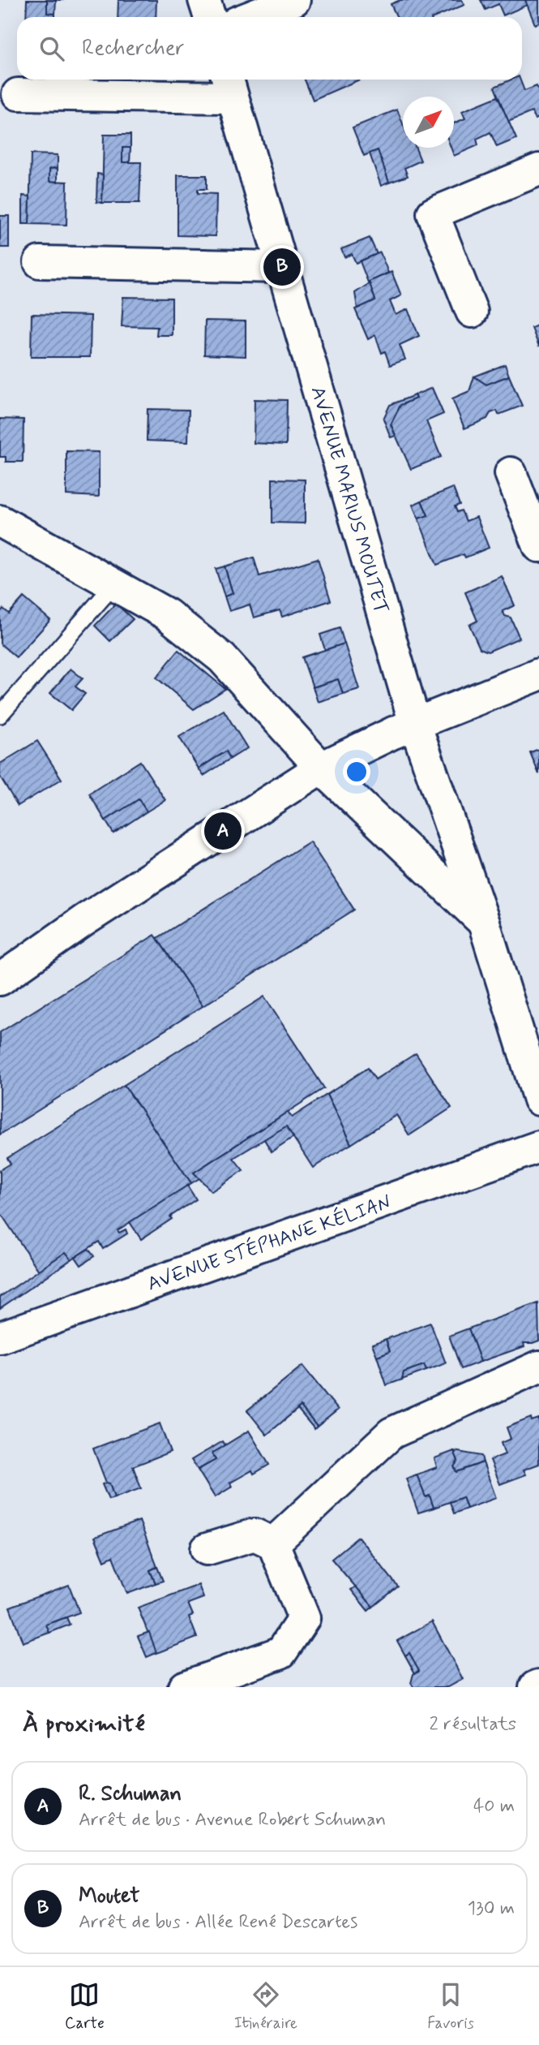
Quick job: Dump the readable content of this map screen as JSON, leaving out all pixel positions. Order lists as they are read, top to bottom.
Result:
{
  "streets": {
    "street": ["AVENUE MARIUS MOUTET", "AVENUE STÉPHANE KÉLIAN"]
  },
  "north": "top right",
  "page": {
    "search": "Rechercher",
    "pins": ["B", "A"],
    "heading": ["À proximité", "2 résultats"],
    "list": [
      {
        "mark": "A",
        "name": "R. Schuman",
        "note": "Arrêt de bus · Avenue Robert Schuman",
        "value": "40 m"
      },
      {
        "mark": "B",
        "name": "Moutet",
        "note": "Arrêt de bus · Allée René Descartes",
        "value": "130 m"
      }
    ],
    "nav": ["Carte", "Itinéraire", "Favoris"]
  }
}
